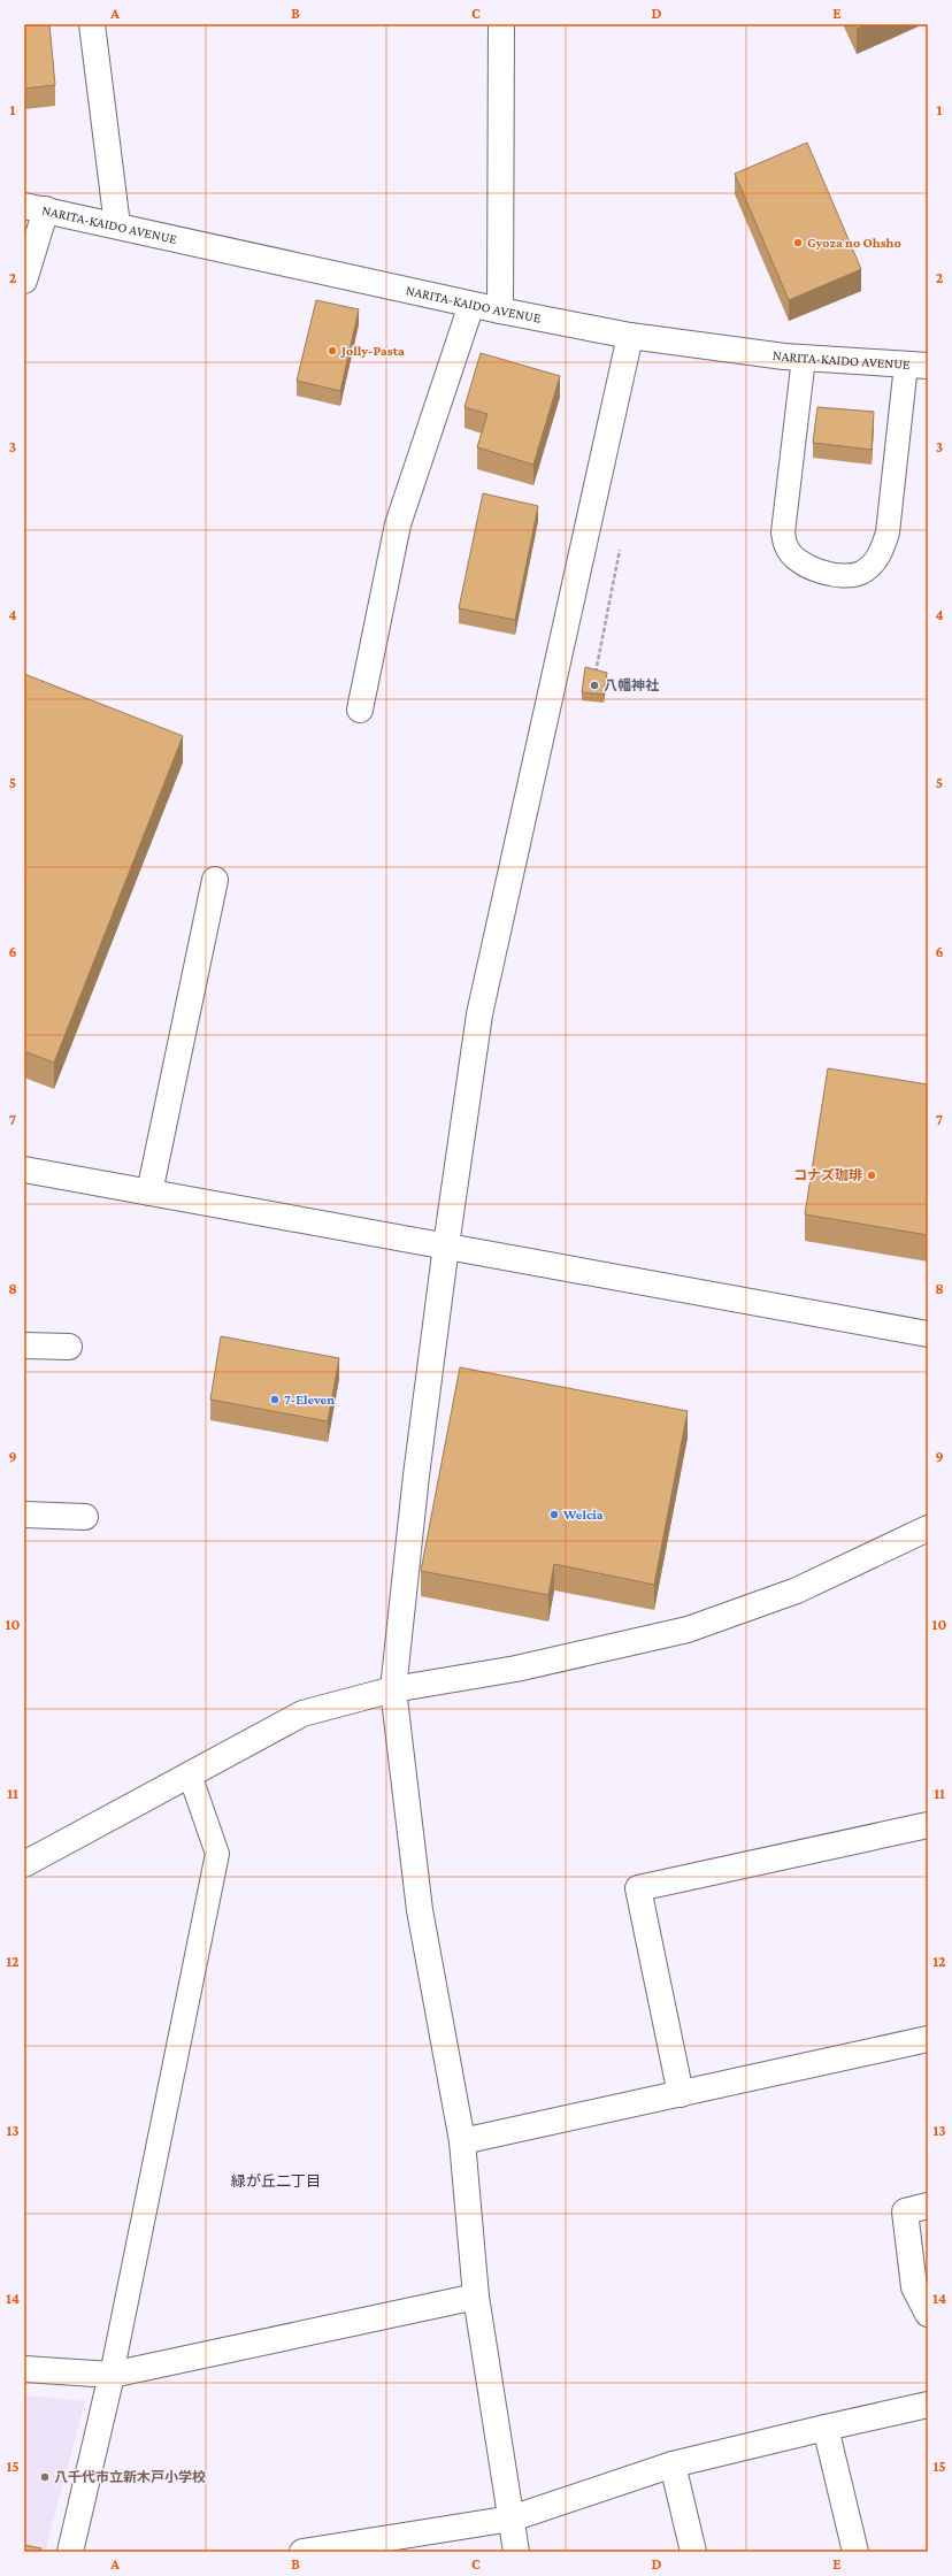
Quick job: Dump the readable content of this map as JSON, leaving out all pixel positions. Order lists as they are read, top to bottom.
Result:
{
  "streets": {
    "main road": ["NARITA-KAIDO AVENUE"]
  },
  "districts": ["緑が丘二丁目"],
  "places": [
    "Gyoza no Ohsho",
    "Jolly-Pasta",
    "八幡神社",
    "コナズ珈琲",
    "7-Eleven",
    "Welcia",
    "八千代市立新木戸小学校"
  ],
  "grid": {
    "columns": [
      "A",
      "B",
      "C",
      "D",
      "E"
    ],
    "rows": [
      "1",
      "2",
      "3",
      "4",
      "5",
      "6",
      "7",
      "8",
      "9",
      "10",
      "11",
      "12",
      "13",
      "14",
      "15"
    ]
  }
}
